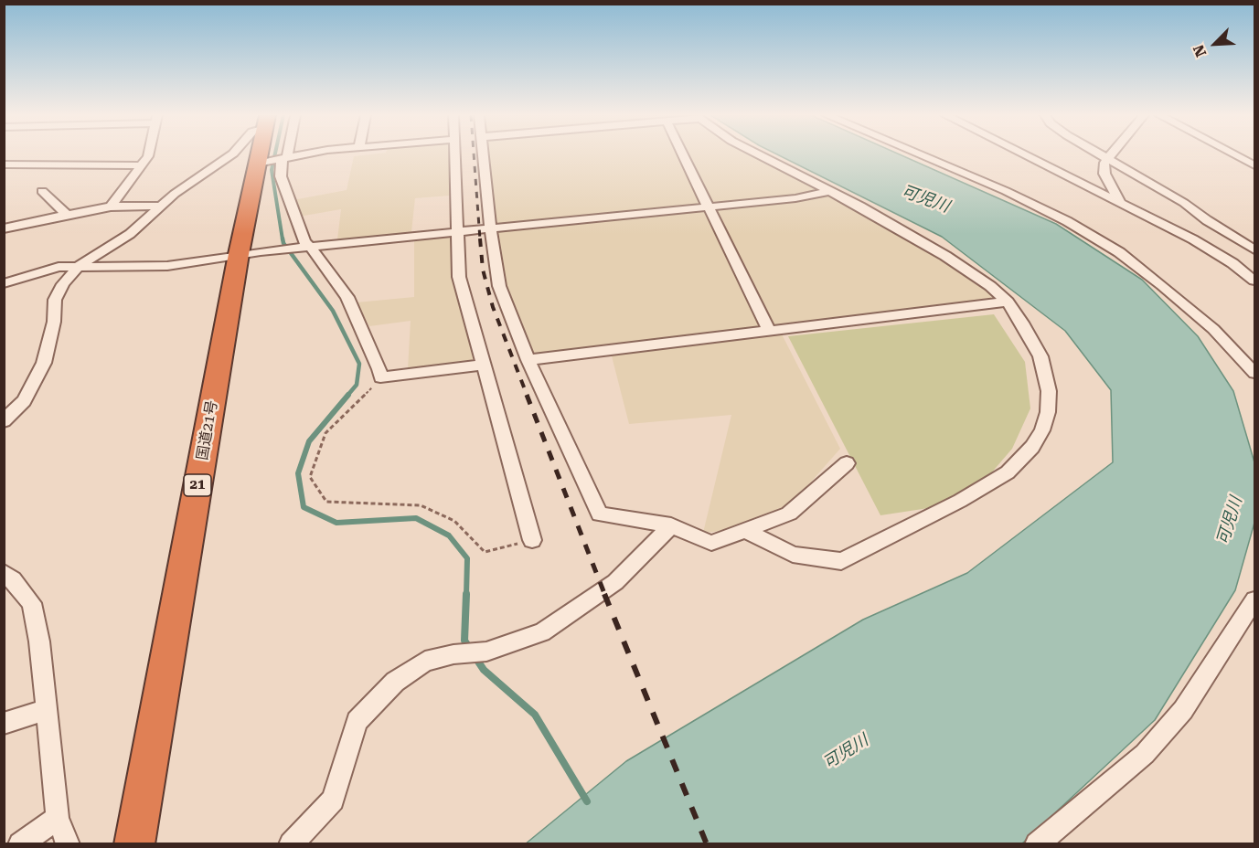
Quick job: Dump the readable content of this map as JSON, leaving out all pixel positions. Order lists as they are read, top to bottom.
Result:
{
  "streets": {
    "highway": ["国道21号", "21"]
  },
  "water": ["可児川"],
  "north": "bottom left"
}
